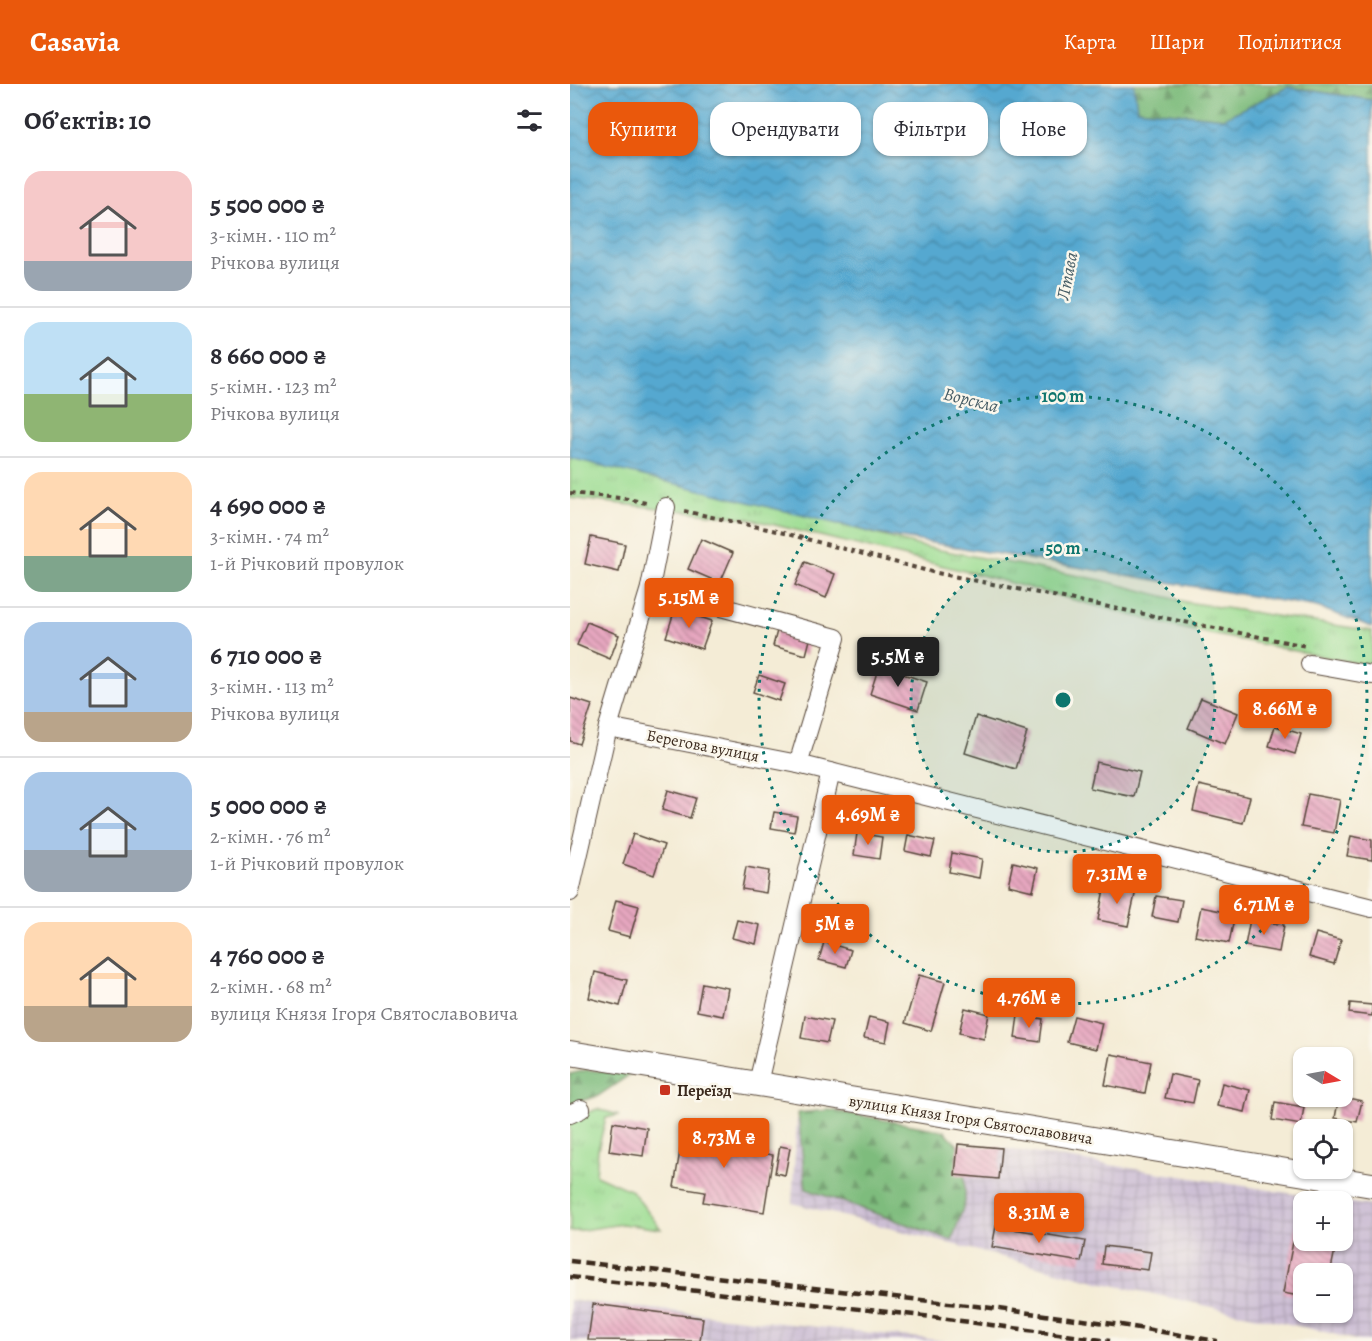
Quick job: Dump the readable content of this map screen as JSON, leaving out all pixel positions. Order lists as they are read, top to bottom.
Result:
{
  "streets": {
    "street": ["Берегова вулиця", "вулиця Князя Ігоря Святославовича"]
  },
  "water": ["Лтава", "Ворскла"],
  "places": {
    "transit": ["Переїзд"]
  },
  "north": "right",
  "page": {
    "header": "Casavia",
    "nav": ["Карта", "Шари", "Поділитися"],
    "heading": "Об’єктів: 10",
    "chip": [
      "Купити",
      "Орендувати",
      "Фільтри",
      "Нове"
    ],
    "list": [
      {
        "name": "5 500 000 ₴",
        "note": "3-кімн. · 110 m² · Річкова вулиця"
      },
      {
        "name": "8 660 000 ₴",
        "note": "5-кімн. · 123 m² · Річкова вулиця"
      },
      {
        "name": "4 690 000 ₴",
        "note": "3-кімн. · 74 m² · 1-й Річковий провулок"
      },
      {
        "name": "6 710 000 ₴",
        "note": "3-кімн. · 113 m² · Річкова вулиця"
      },
      {
        "name": "5 000 000 ₴",
        "note": "2-кімн. · 76 m² · 1-й Річковий провулок"
      },
      {
        "name": "4 760 000 ₴",
        "note": "2-кімн. · 68 m² · вулиця Князя Ігоря Святославовича"
      }
    ],
    "price": [
      "5.15M ₴",
      "5.5M ₴",
      "8.66M ₴",
      "4.69M ₴",
      "7.31M ₴",
      "6.71M ₴",
      "5M ₴",
      "4.76M ₴",
      "8.73M ₴",
      "8.31M ₴"
    ],
    "map_buttons": ["+", "−"]
  },
  "rings": ["100 m", "50 m"]
}
